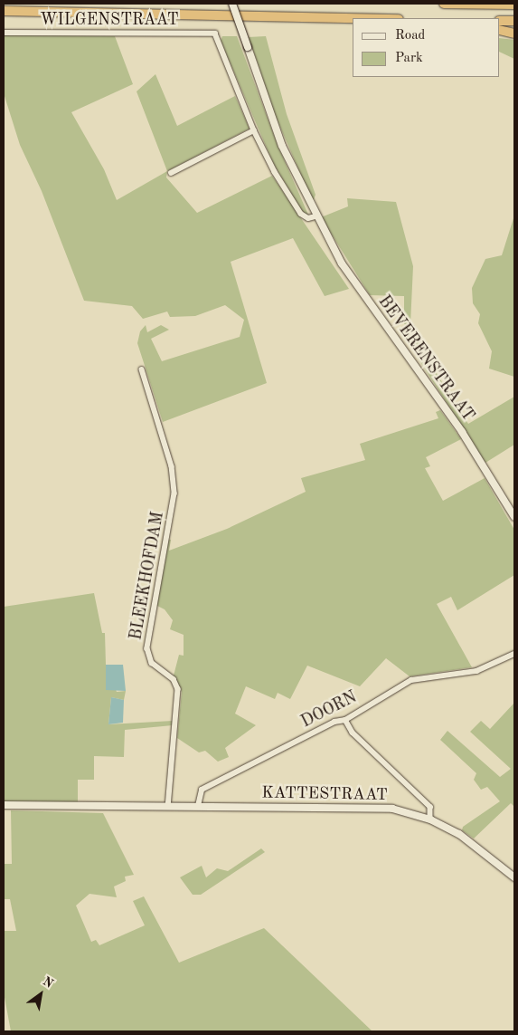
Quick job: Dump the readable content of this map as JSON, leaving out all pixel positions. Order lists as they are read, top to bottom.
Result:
{
  "streets": {
    "street": [
      "WILGENSTRAAT",
      "BEVERENSTRAAT",
      "BLEEKHOFDAM",
      "DOORN",
      "KATTESTRAAT"
    ]
  },
  "crossings": [
    ["BLEEKHOFDAM", "KATTESTRAAT"],
    ["DOORN", "KATTESTRAAT"]
  ],
  "legend": ["Road", "Park"],
  "north": "top right"
}
